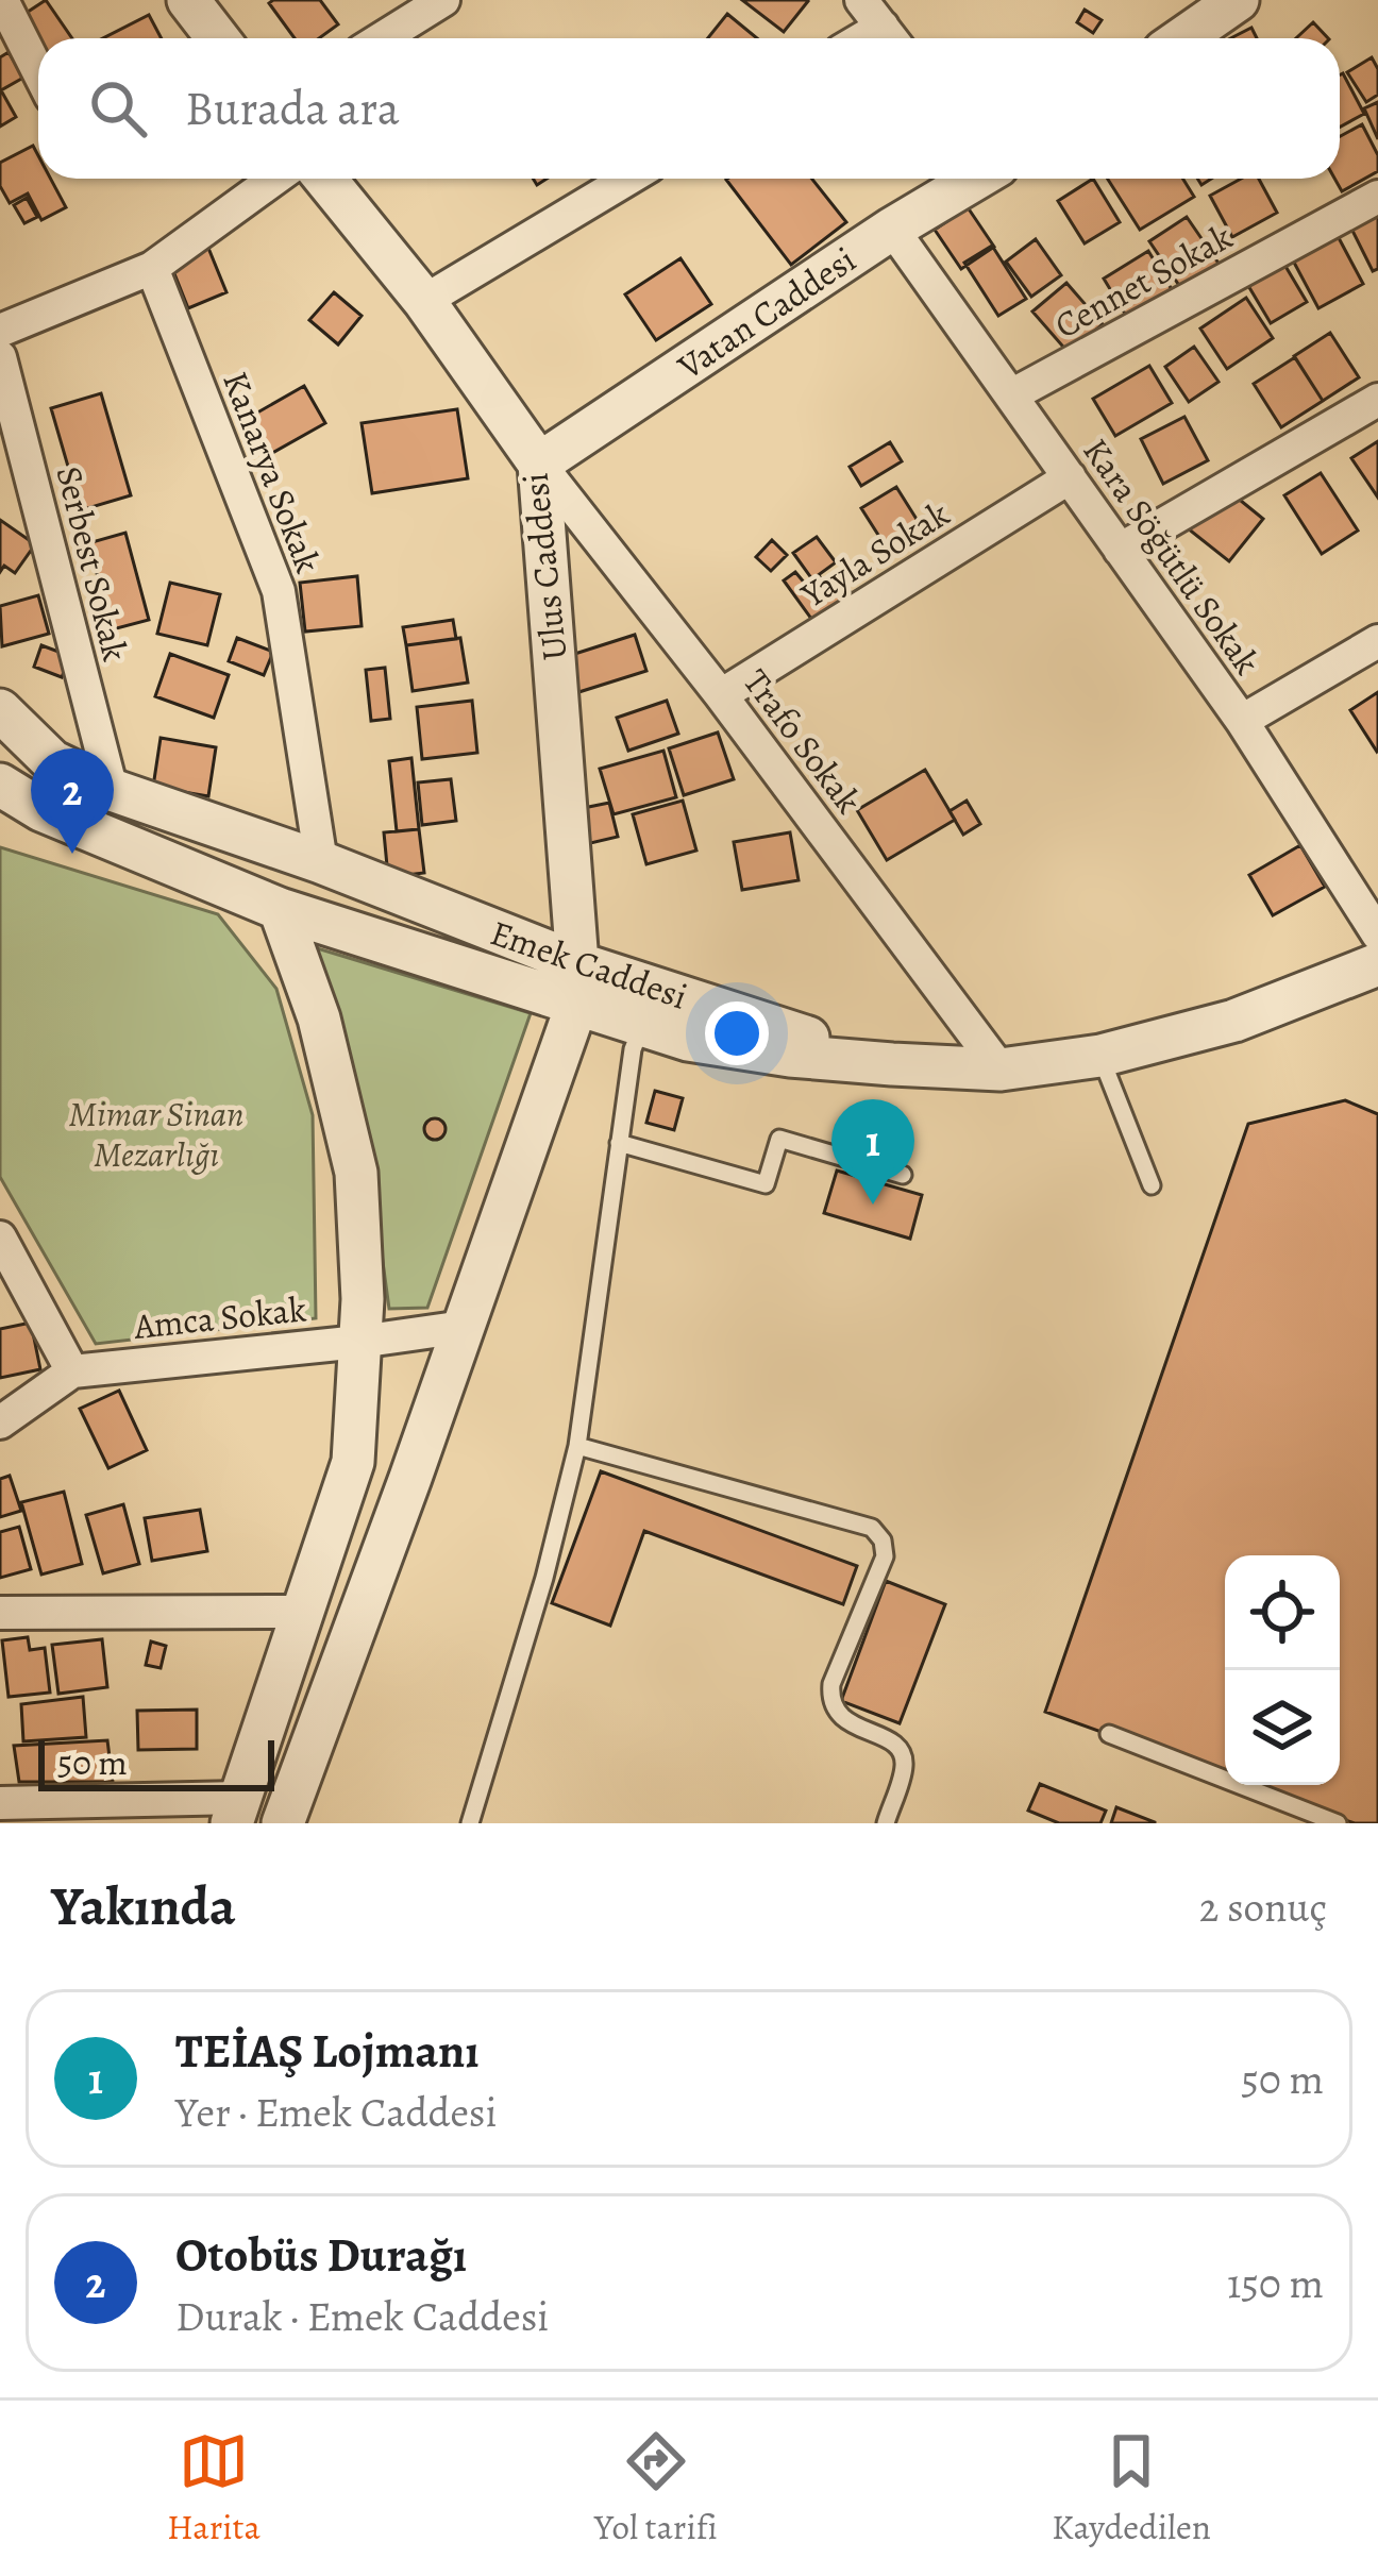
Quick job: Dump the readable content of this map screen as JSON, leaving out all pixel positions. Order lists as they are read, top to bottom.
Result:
{
  "streets": {
    "street": [
      "Cennet Sokak",
      "Vatan Caddesi",
      "Kanarya Sokak",
      "Yayla Sokak",
      "Kara Söğütlü Sokak",
      "Serbest Sokak",
      "Ulus Caddesi",
      "Trafo Sokak",
      "Emek Caddesi",
      "Amca Sokak"
    ]
  },
  "crossings": [
    ["Cennet Sokak", "Kara Söğütlü Sokak"],
    ["Vatan Caddesi", "Kara Söğütlü Sokak"],
    ["Vatan Caddesi", "Ulus Caddesi"],
    ["Vatan Caddesi", "Trafo Sokak"],
    ["Kanarya Sokak", "Emek Caddesi"],
    ["Yayla Sokak", "Kara Söğütlü Sokak"],
    ["Yayla Sokak", "Trafo Sokak"],
    ["Serbest Sokak", "Emek Caddesi"],
    ["Ulus Caddesi", "Trafo Sokak"],
    ["Ulus Caddesi", "Emek Caddesi"],
    ["Ulus Caddesi", "Amca Sokak"]
  ],
  "parks": ["Mimar Sinan Mezarlığı"],
  "scale_bar": "50 m",
  "page": {
    "search": "Burada ara",
    "pins": ["2", "1"],
    "scale": "50 m",
    "heading": ["Yakında", "2 sonuç"],
    "list": [
      {
        "mark": "1",
        "name": "TEİAŞ Lojmanı",
        "note": "Yer · Emek Caddesi",
        "value": "50 m"
      },
      {
        "mark": "2",
        "name": "Otobüs Durağı",
        "note": "Durak · Emek Caddesi",
        "value": "150 m"
      }
    ],
    "nav": ["Harita", "Yol tarifi", "Kaydedilen"]
  }
}
